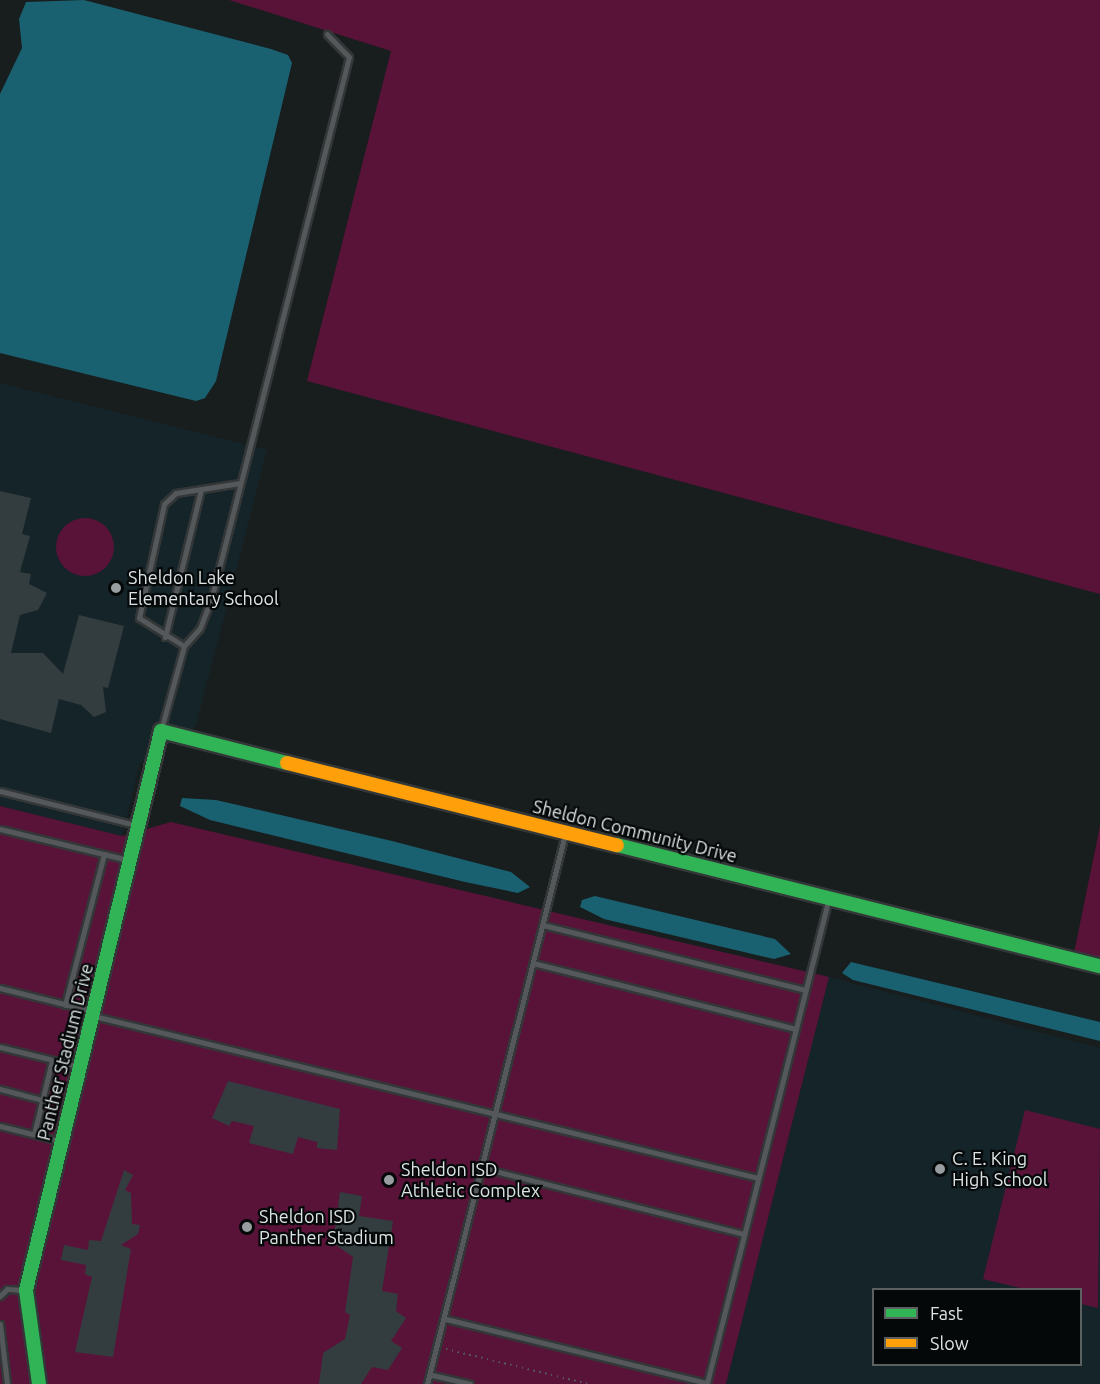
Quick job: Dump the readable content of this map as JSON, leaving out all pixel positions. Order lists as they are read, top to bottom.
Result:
{
  "streets": {
    "street": ["Sheldon Community Drive", "Panther Stadium Drive"]
  },
  "crossings": [
    ["Sheldon Community Drive", "Panther Stadium Drive"]
  ],
  "places": [
    "Sheldon Lake Elementary School",
    "C. E. King High School",
    "Sheldon ISD Athletic Complex",
    "Sheldon ISD Panther Stadium"
  ],
  "legend": ["Fast", "Slow"]
}
